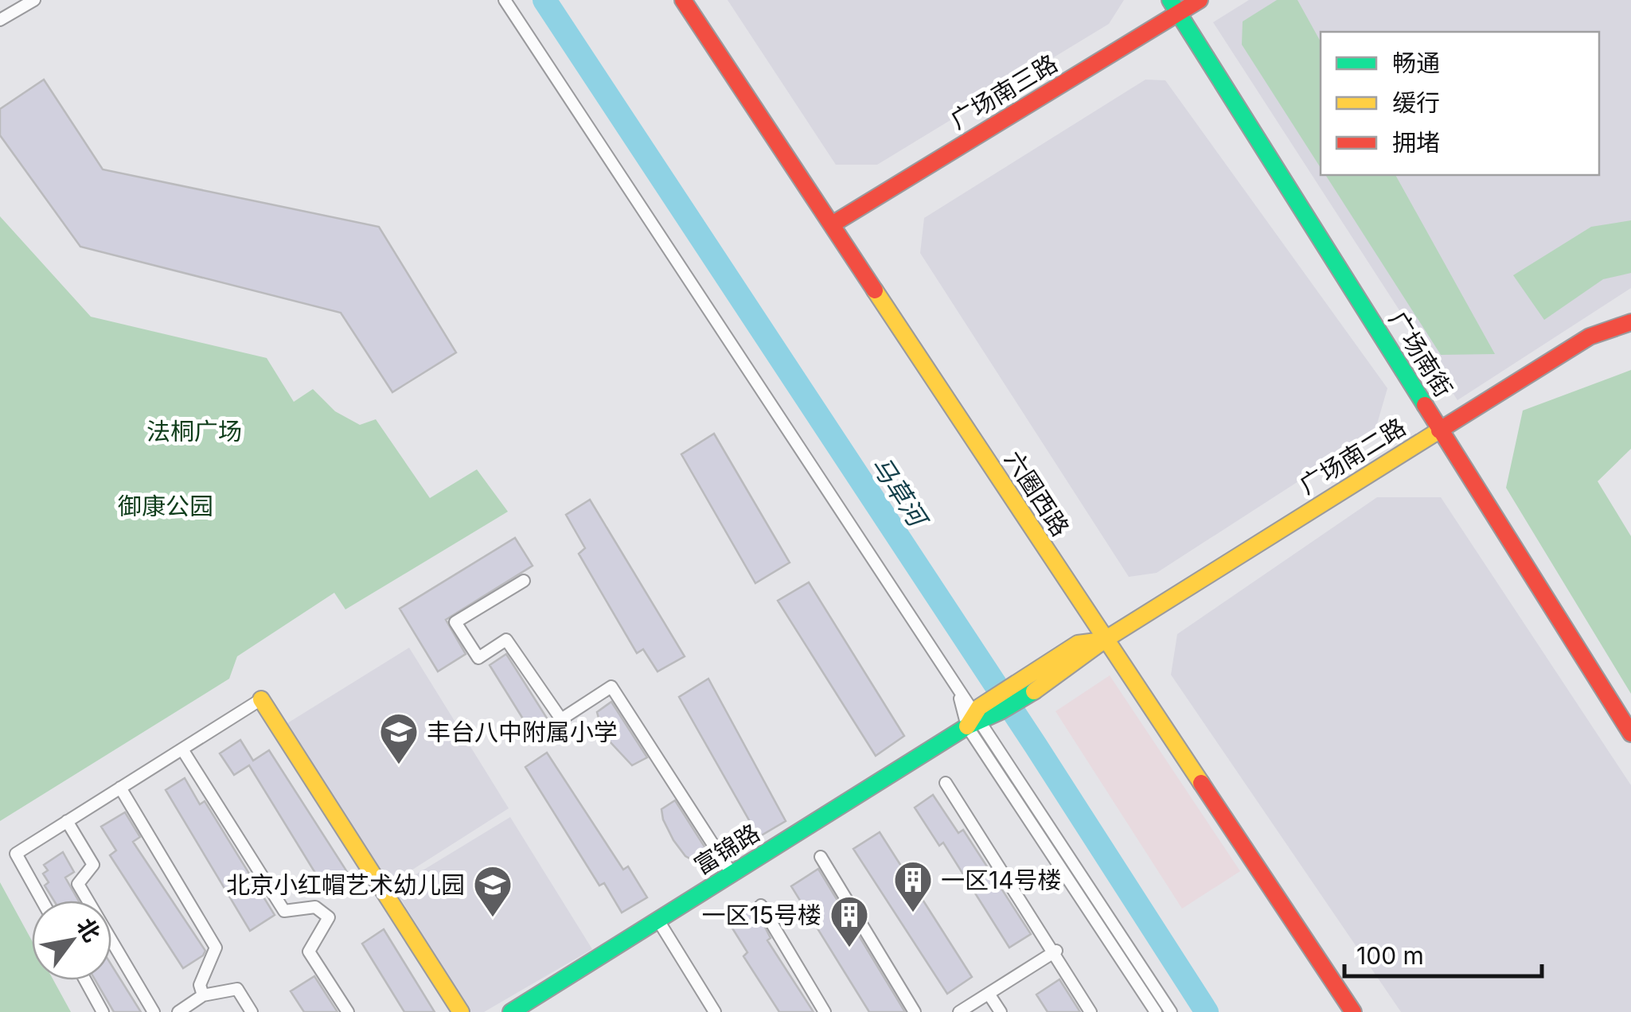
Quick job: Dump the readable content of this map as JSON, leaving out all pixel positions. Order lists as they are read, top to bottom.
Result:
{
  "streets": {
    "street": [
      "广场南三路",
      "广场南街",
      "广场南二路",
      "六圈西路",
      "富锦路"
    ]
  },
  "crossings": [
    ["广场南三路", "广场南街"],
    ["广场南三路", "六圈西路"],
    ["广场南街", "广场南二路"],
    ["广场南二路", "六圈西路"],
    ["广场南二路", "富锦路"],
    ["六圈西路", "富锦路"]
  ],
  "water": ["马草河"],
  "parks": ["法桐广场", "御康公园"],
  "places": {
    "school or university": ["丰台八中附属小学", "北京小红帽艺术幼儿园"],
    "building": ["一区14号楼", "一区15号楼"]
  },
  "legend": ["畅通", "缓行", "拥堵"],
  "scale_bar": "100 m",
  "north": "top right"
}
